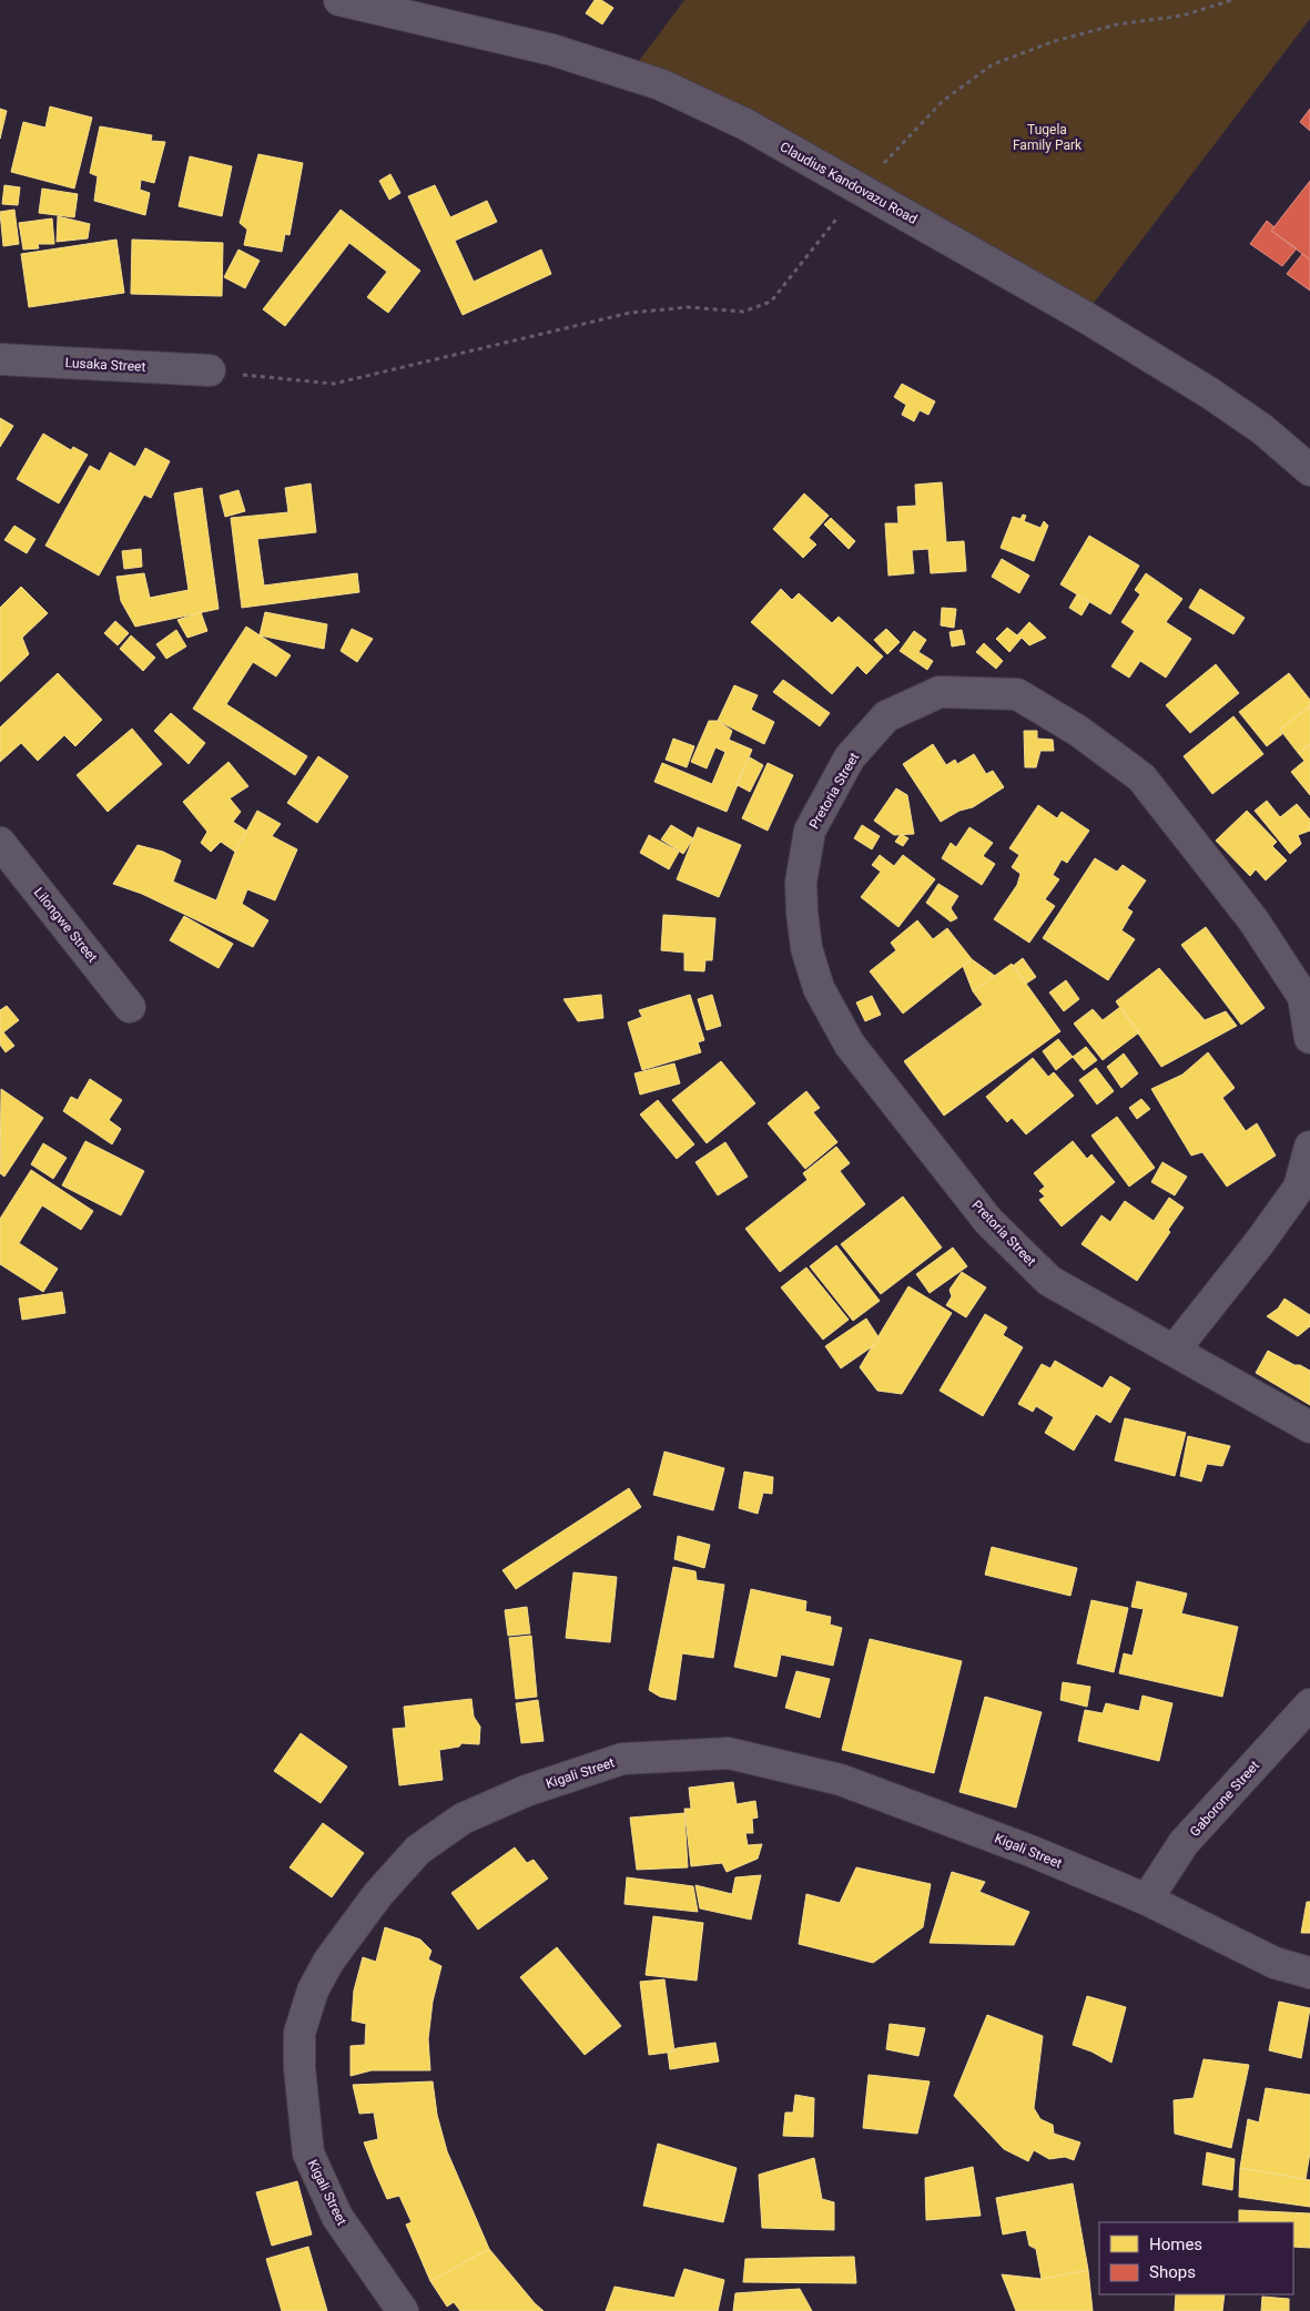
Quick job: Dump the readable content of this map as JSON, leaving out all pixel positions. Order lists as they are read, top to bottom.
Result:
{
  "streets": {
    "street": [
      "Claudius Kandovazu Road",
      "Lusaka Street",
      "Pretoria Street",
      "Lilongwe Street",
      "Kigali Street",
      "Gaborone Street"
    ]
  },
  "crossings": [
    ["Kigali Street", "Gaborone Street"]
  ],
  "parks": ["Tugela Family Park"],
  "legend": ["Homes", "Shops"]
}
